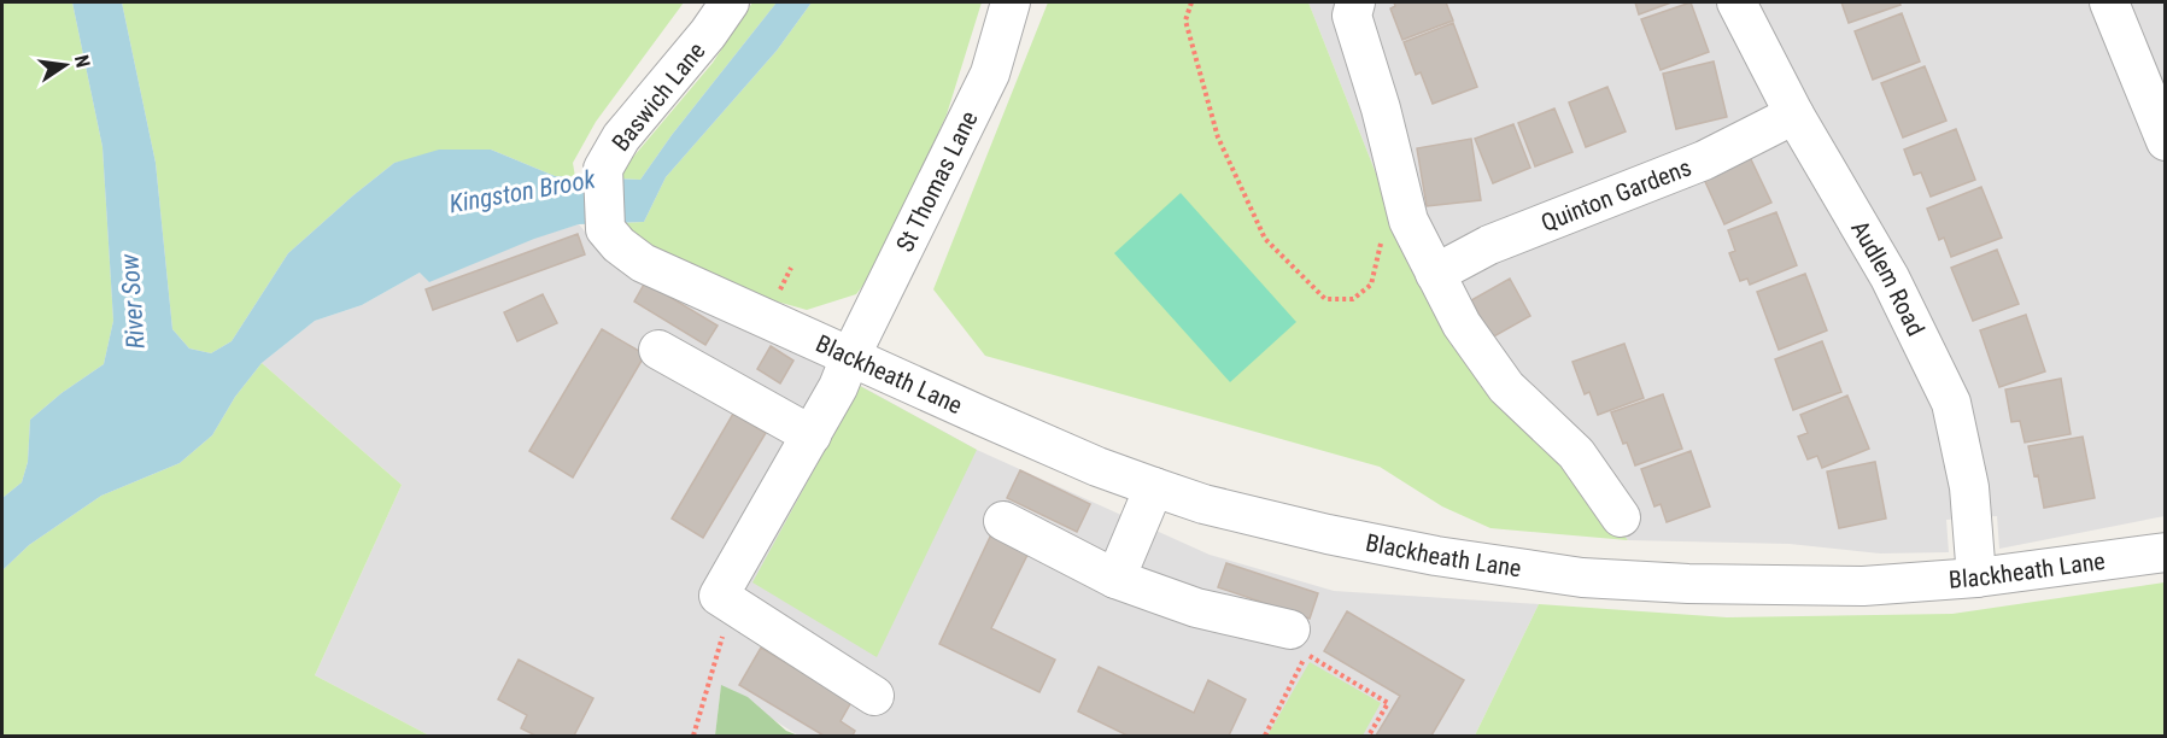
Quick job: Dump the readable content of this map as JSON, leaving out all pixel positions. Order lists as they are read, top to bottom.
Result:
{
  "streets": {
    "street": [
      "Baswich Lane",
      "St Thomas Lane",
      "Quinton Gardens",
      "Audlem Road",
      "Blackheath Lane"
    ]
  },
  "crossings": [
    ["Baswich Lane", "Blackheath Lane"],
    ["St Thomas Lane", "Blackheath Lane"],
    ["Quinton Gardens", "Audlem Road"],
    ["Audlem Road", "Blackheath Lane"]
  ],
  "water": ["Kingston Brook", "River Sow"],
  "north": "right"
}
